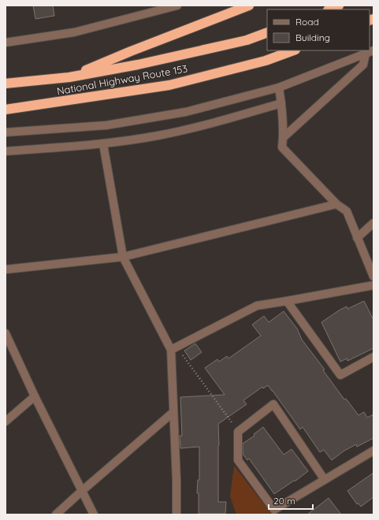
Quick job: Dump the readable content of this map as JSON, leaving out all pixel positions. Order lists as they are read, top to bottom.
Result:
{
  "streets": {
    "highway": ["National Highway Route 153"]
  },
  "legend": ["Road", "Building"],
  "scale_bar": "20 m"
}
